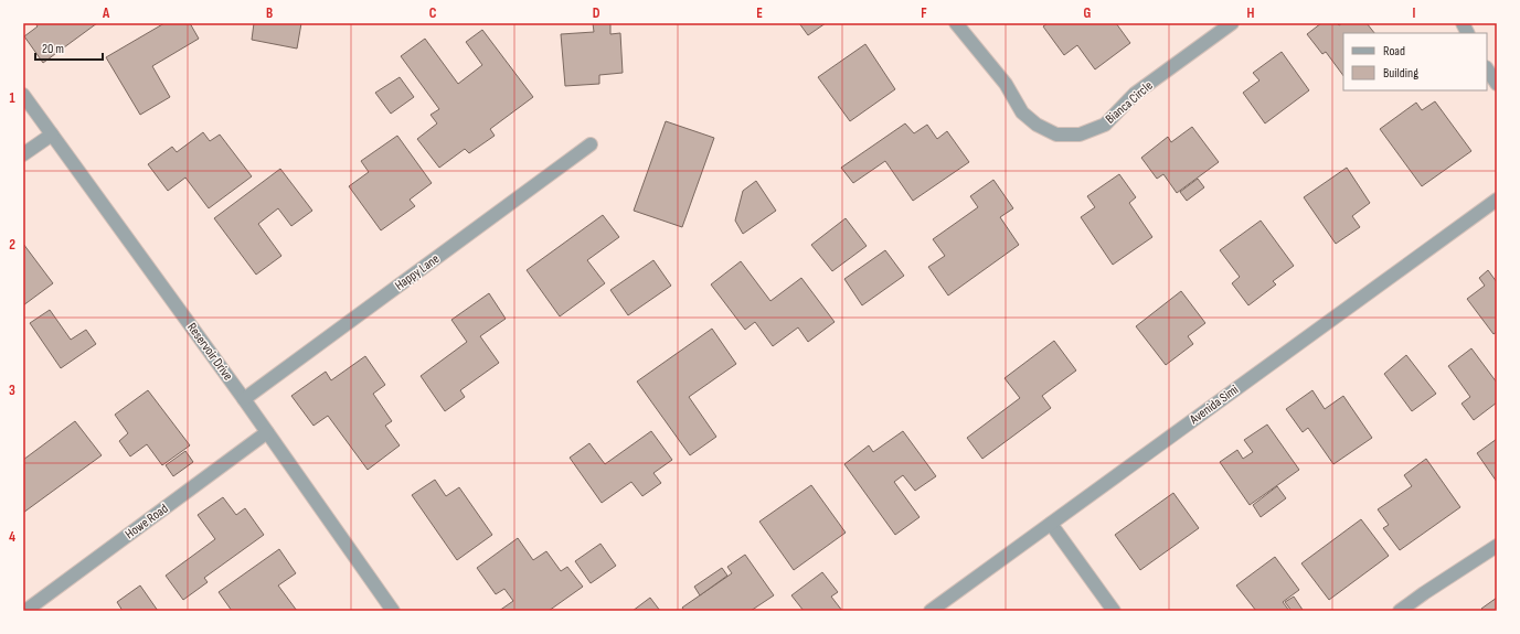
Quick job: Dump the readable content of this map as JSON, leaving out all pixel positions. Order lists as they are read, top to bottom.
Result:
{
  "streets": {
    "street": [
      "Bianca Circle",
      "Happy Lane",
      "Reservoir Drive",
      "Avenida Simi",
      "Howe Road"
    ]
  },
  "crossings": [
    ["Happy Lane", "Reservoir Drive"],
    ["Reservoir Drive", "Howe Road"]
  ],
  "legend": ["Road", "Building"],
  "scale_bar": "20 m",
  "grid": {
    "columns": [
      "A",
      "B",
      "C",
      "D",
      "E",
      "F",
      "G",
      "H",
      "I"
    ],
    "rows": [
      "1",
      "2",
      "3",
      "4"
    ]
  }
}
